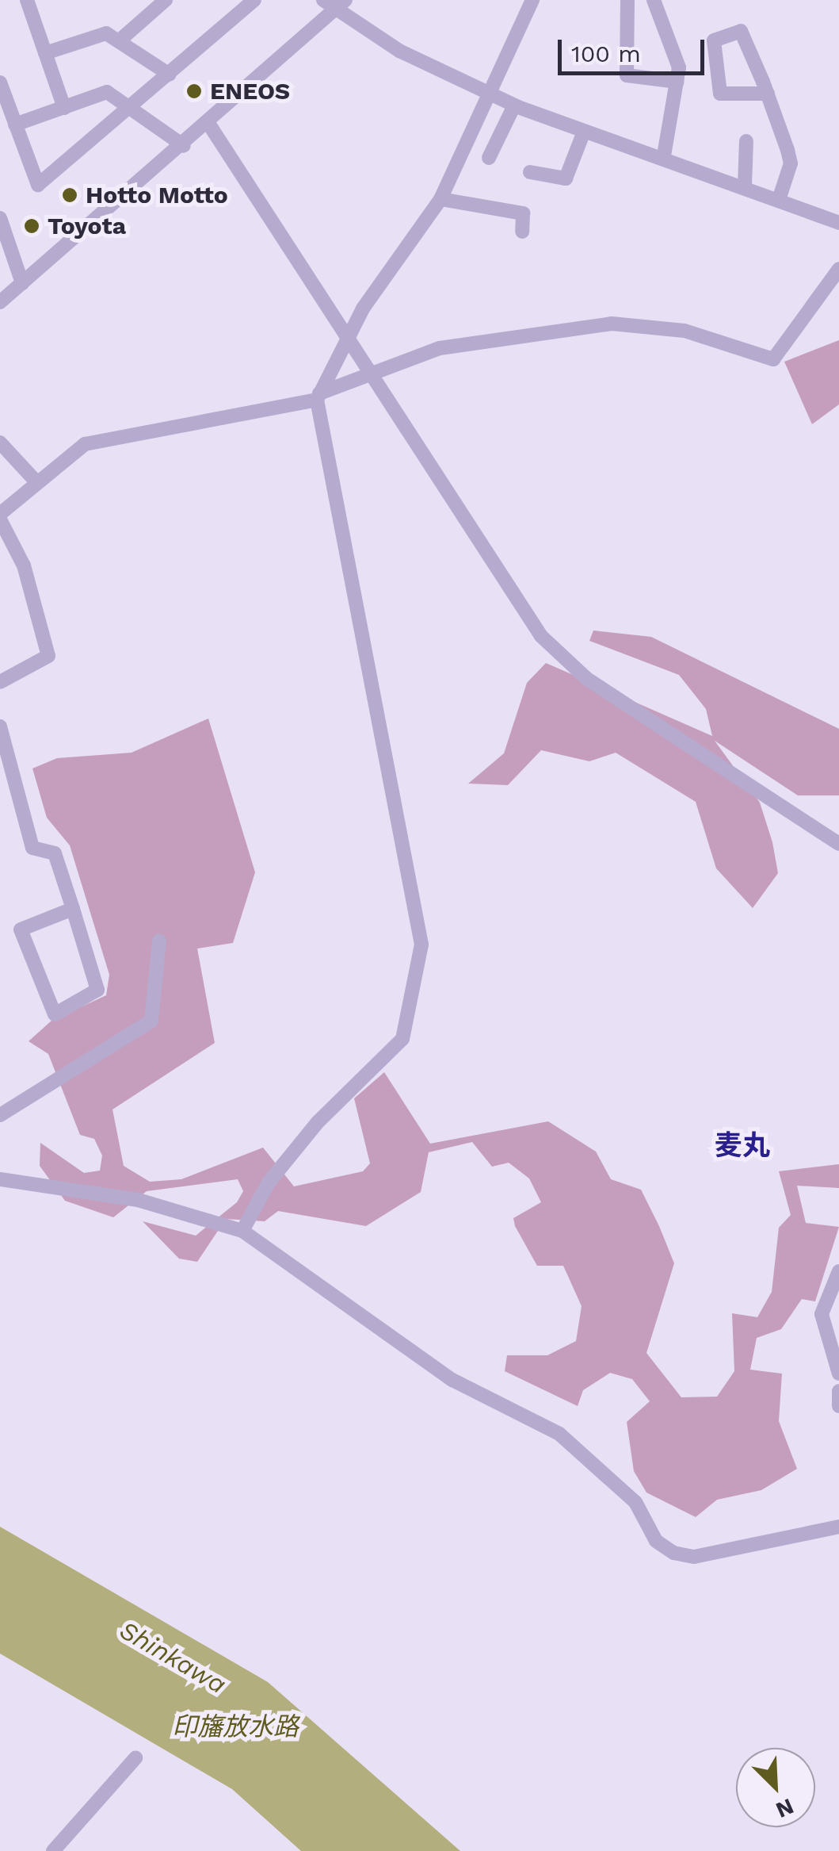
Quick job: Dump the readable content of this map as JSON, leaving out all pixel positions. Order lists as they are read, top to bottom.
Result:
{
  "districts": ["麦丸"],
  "water": ["Shinkawa", "印旛放水路"],
  "places": ["ENEOS", "Hotto Motto", "Toyota"],
  "scale_bar": "100 m",
  "north": "bottom right"
}
